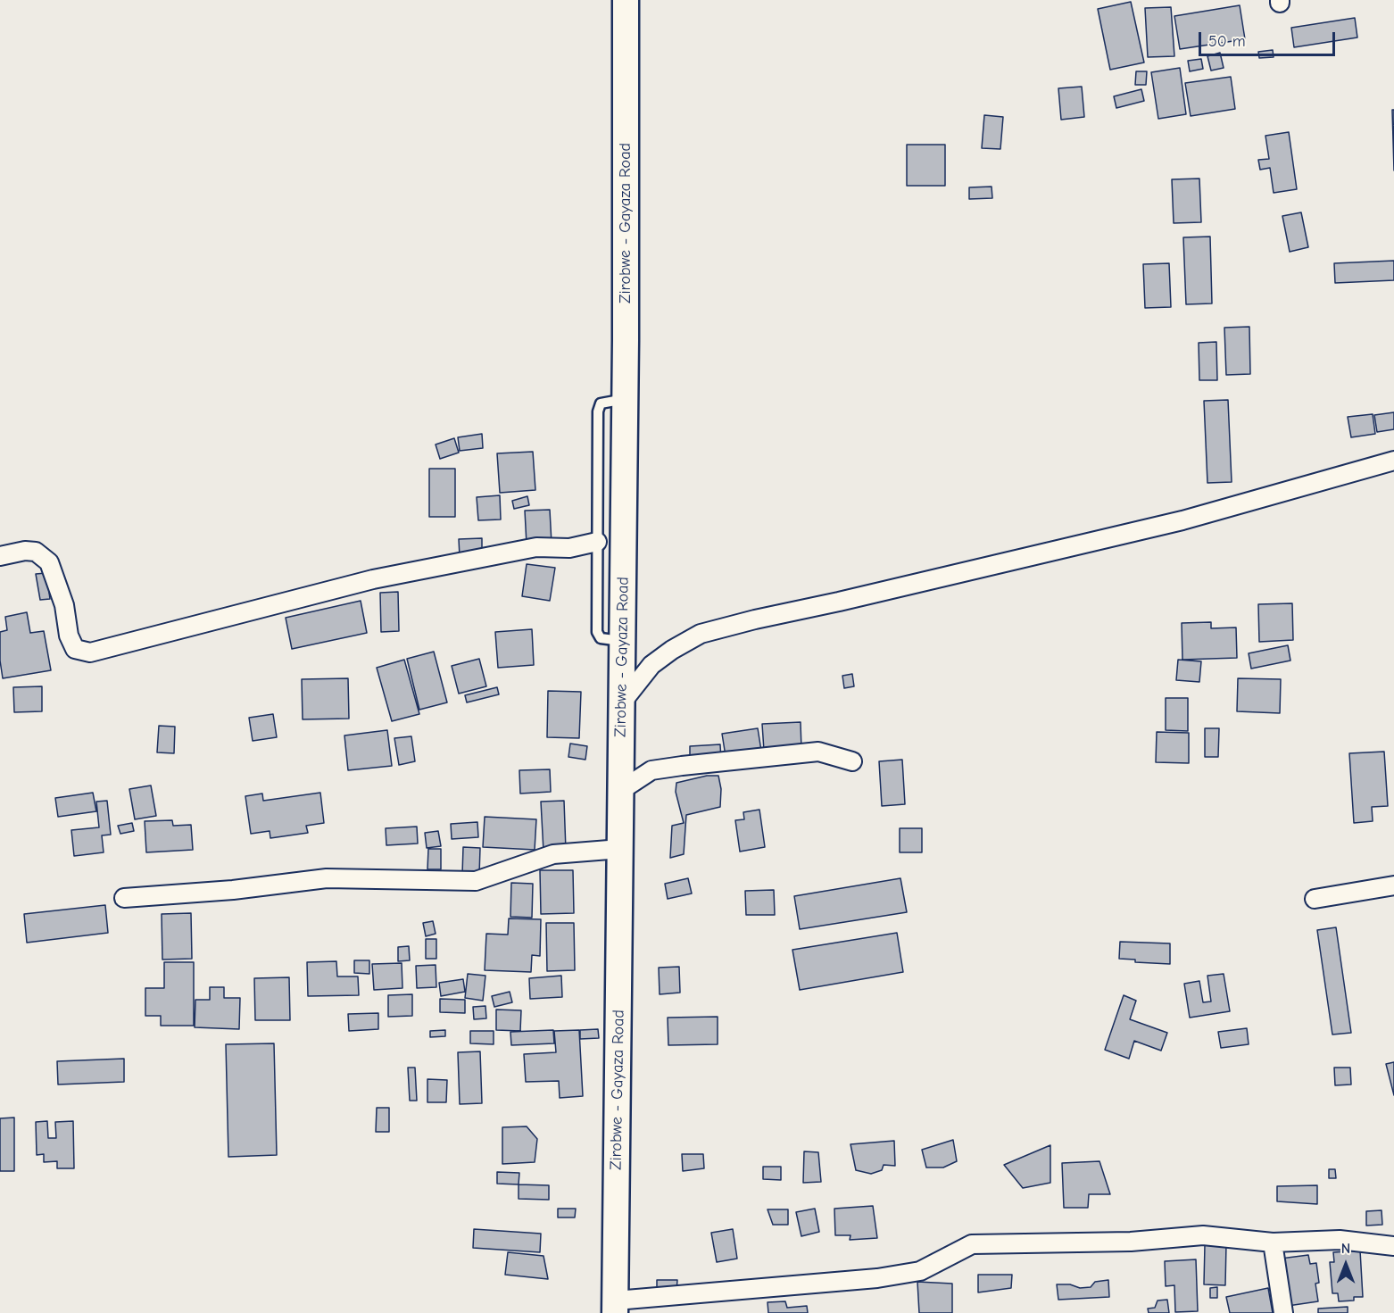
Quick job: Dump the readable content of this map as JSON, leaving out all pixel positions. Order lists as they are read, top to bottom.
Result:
{
  "streets": {
    "street": ["Zirobwe - Gayaza Road"]
  },
  "scale_bar": "50 m",
  "north": "top"
}
